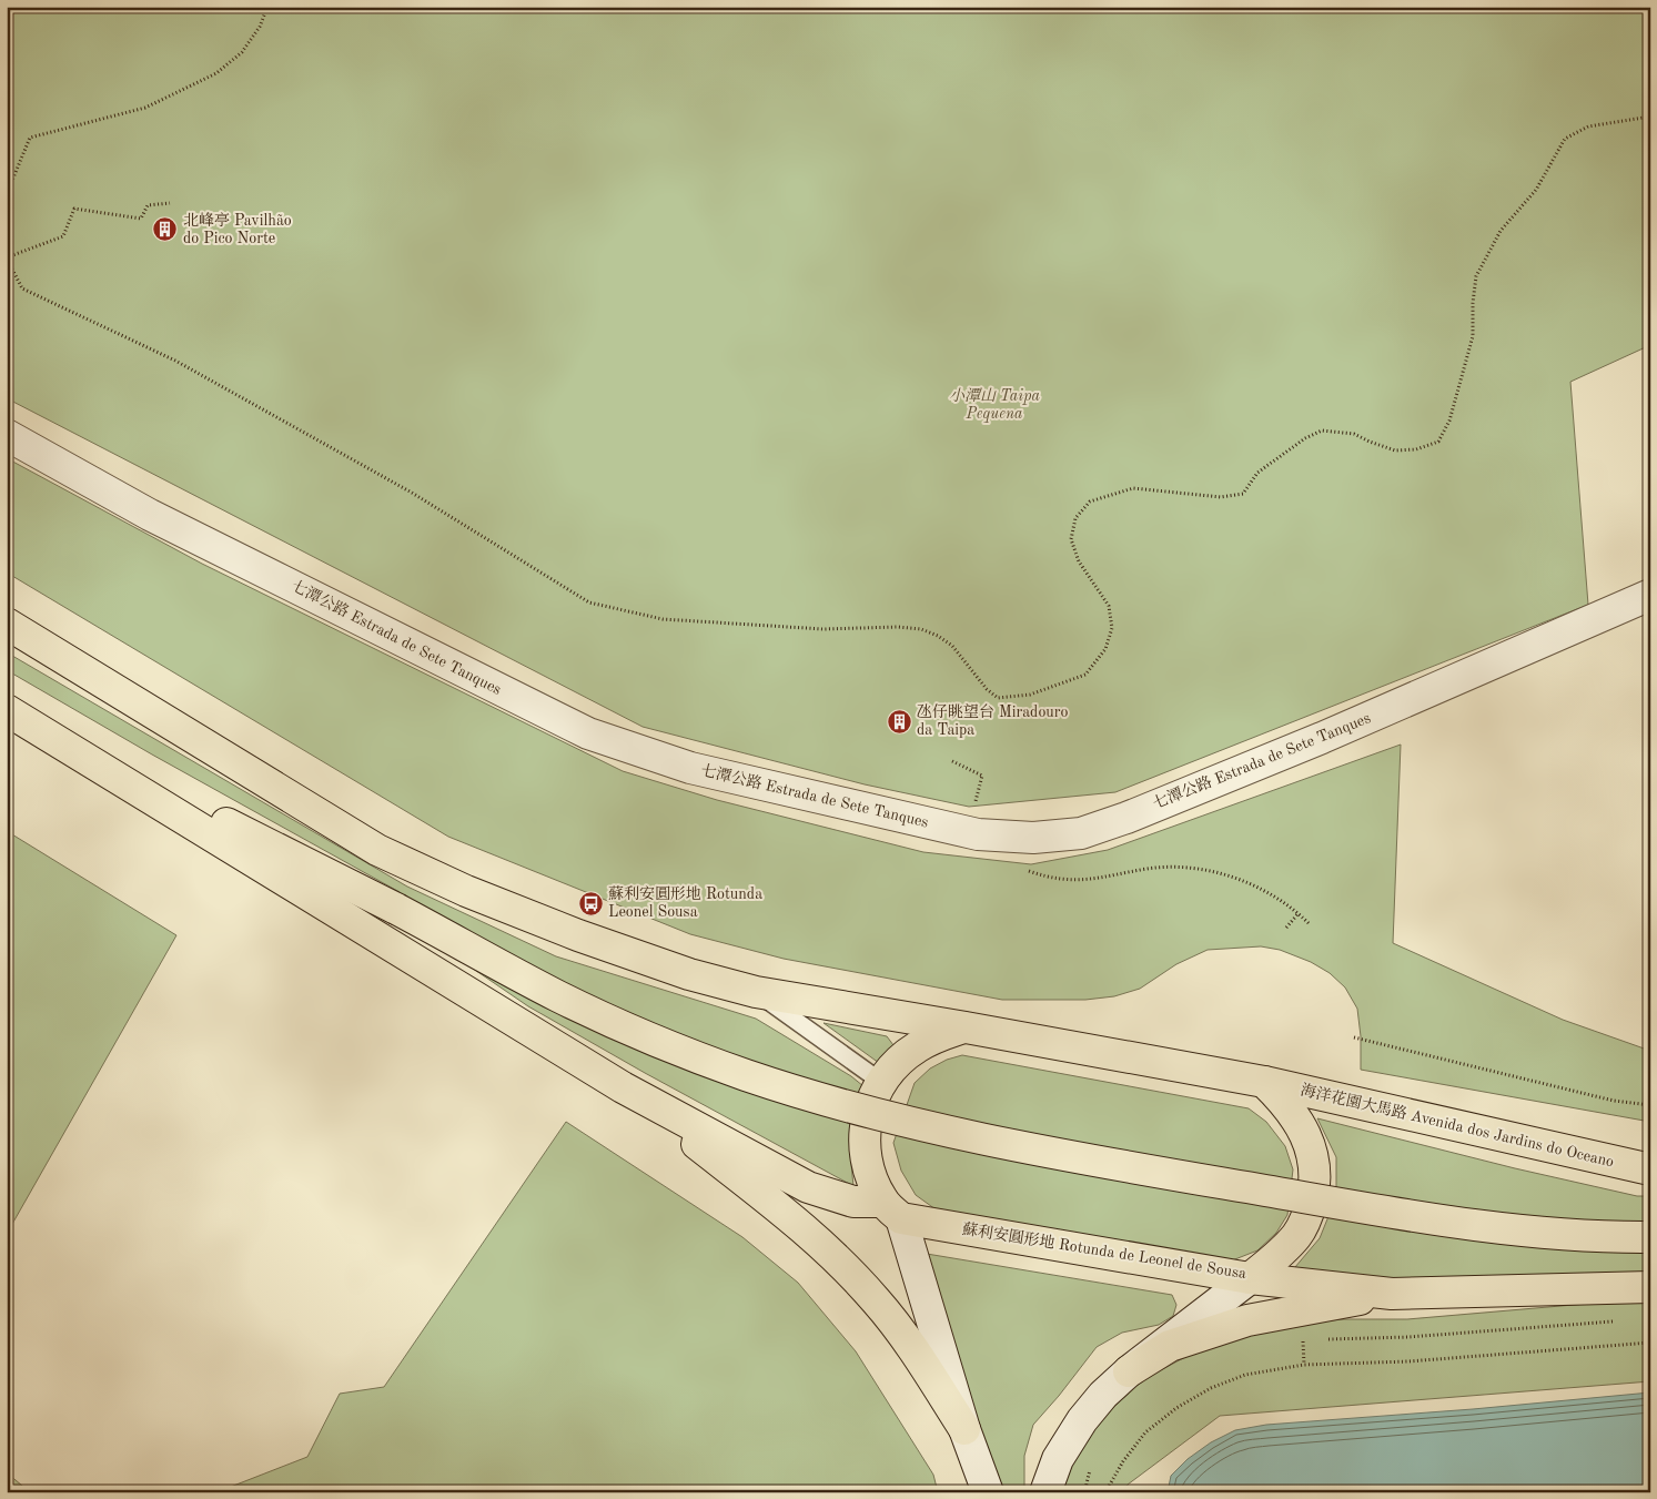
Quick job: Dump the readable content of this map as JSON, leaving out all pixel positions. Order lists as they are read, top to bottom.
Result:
{
  "streets": {
    "main road": ["海洋花園大馬路 Avenida dos Jardins do Oceano", "蘇利安圓形地 Rotunda de Leonel de Sousa"],
    "street": ["七潭公路 Estrada de Sete Tanques"]
  },
  "crossings": [
    ["海洋花園大馬路 Avenida dos Jardins do Oceano", "蘇利安圓形地 Rotunda de Leonel de Sousa"]
  ],
  "parks": ["小潭山 Taipa Pequena"],
  "places": {
    "building": ["北峰亭 Pavilhão do Pico Norte", "氹仔眺望台 Miradouro da Taipa"],
    "bus stop": ["蘇利安圓形地 Rotunda Leonel Sousa"]
  }
}
